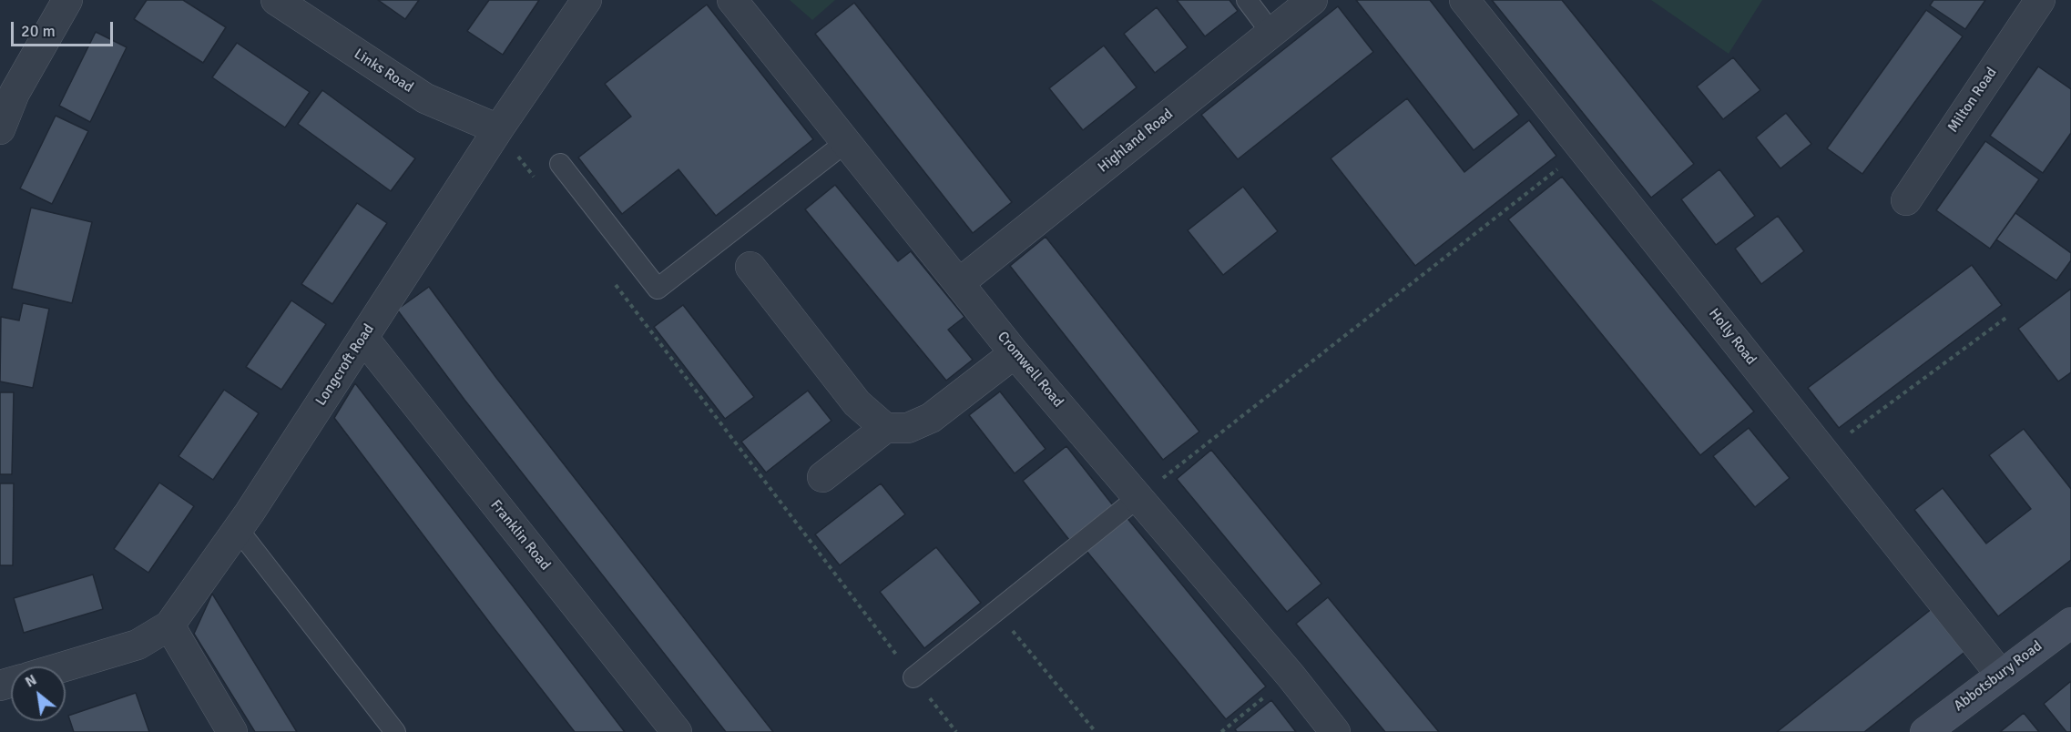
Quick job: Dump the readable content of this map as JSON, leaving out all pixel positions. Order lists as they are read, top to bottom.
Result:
{
  "streets": {
    "street": [
      "Links Road",
      "Milton Road",
      "Highland Road",
      "Holly Road",
      "Longcroft Road",
      "Cromwell Road",
      "Franklin Road",
      "Abbotsbury Road"
    ]
  },
  "crossings": [
    ["Links Road", "Longcroft Road"],
    ["Highland Road", "Cromwell Road"],
    ["Holly Road", "Abbotsbury Road"],
    ["Longcroft Road", "Franklin Road"]
  ],
  "scale_bar": "20 m",
  "north": "top left"
}
